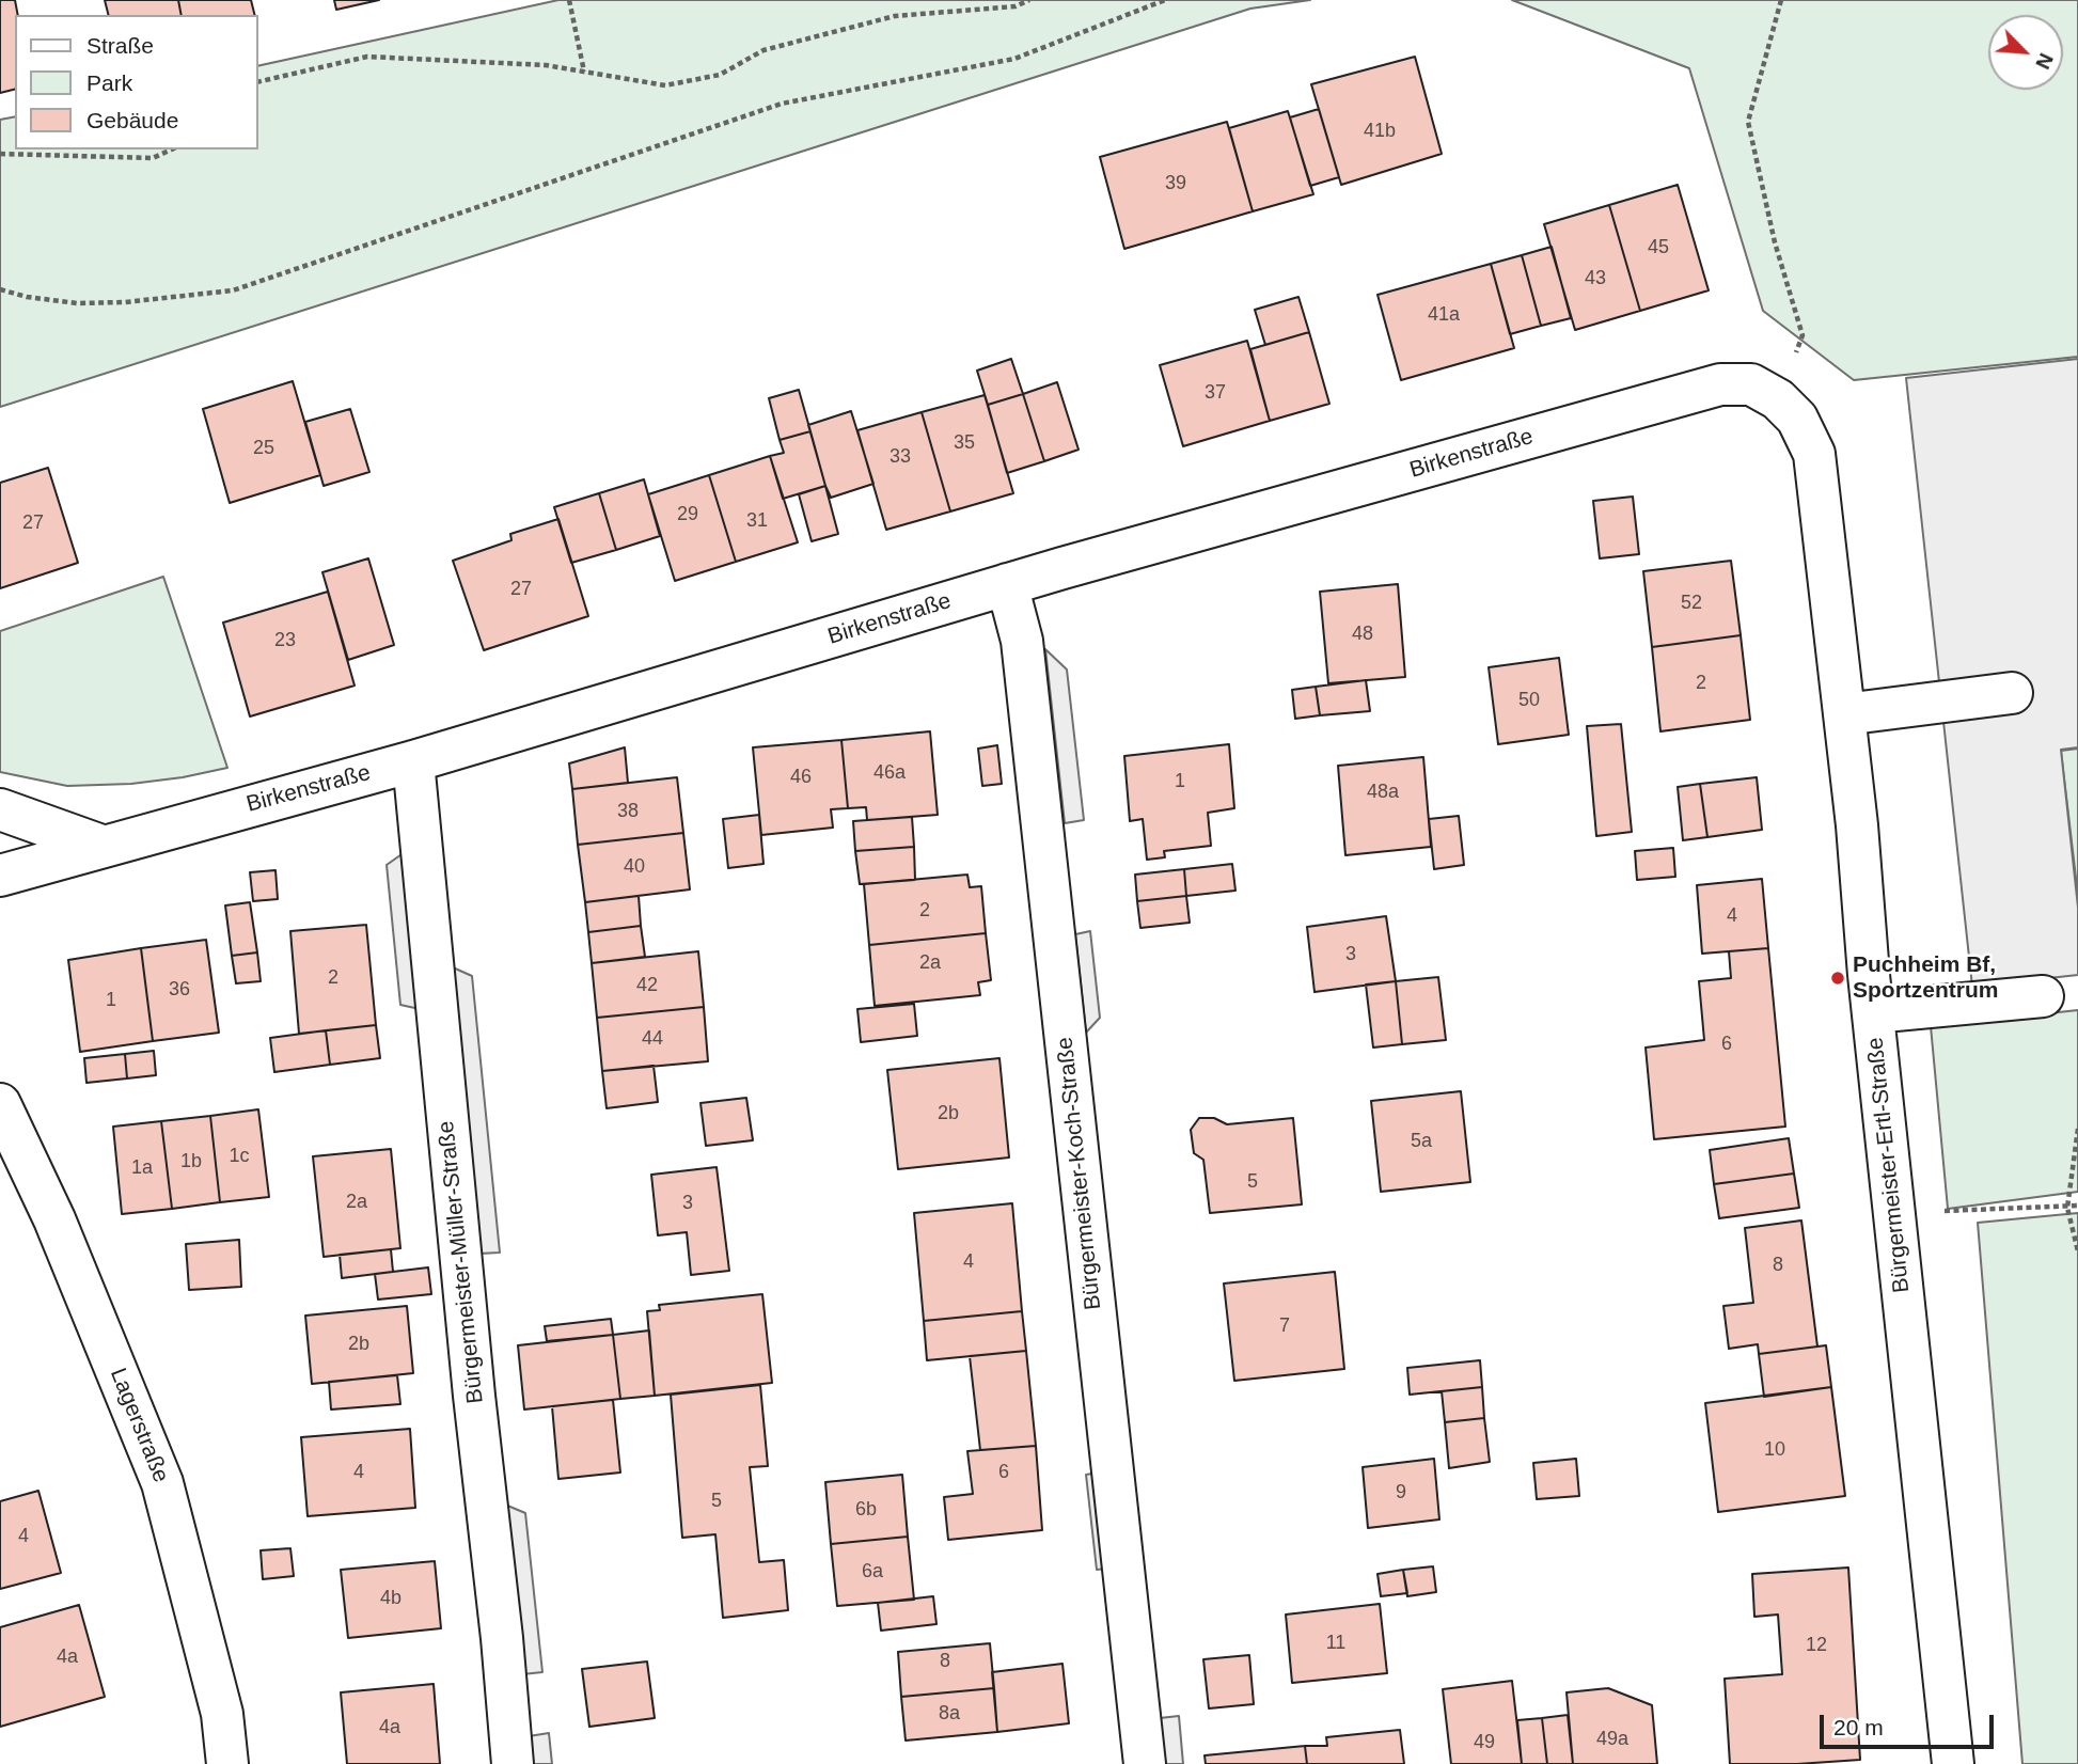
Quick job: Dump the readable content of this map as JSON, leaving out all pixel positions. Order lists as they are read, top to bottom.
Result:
{
  "streets": {
    "street": [
      "Birkenstraße",
      "Bürgermeister-Ertl-Straße",
      "Bürgermeister-Koch-Straße",
      "Bürgermeister-Müller-Straße",
      "Lagerstraße"
    ]
  },
  "crossings": [
    ["Birkenstraße", "Bürgermeister-Ertl-Straße"],
    ["Birkenstraße", "Bürgermeister-Koch-Straße"],
    ["Birkenstraße", "Bürgermeister-Müller-Straße"]
  ],
  "places": ["Puchheim Bf, Sportzentrum"],
  "house_numbers": [
    "41b",
    "39",
    "45",
    "43",
    "41a",
    "37",
    "35",
    "25",
    "33",
    "29",
    "31",
    "27",
    "27",
    "52",
    "48",
    "23",
    "2",
    "50",
    "46a",
    "46",
    "1",
    "48a",
    "38",
    "40",
    "2",
    "4",
    "3",
    "2a",
    "2",
    "42",
    "36",
    "1",
    "44",
    "6",
    "2b",
    "5a",
    "1c",
    "1b",
    "1a",
    "5",
    "2a",
    "3",
    "4",
    "8",
    "7",
    "2b",
    "10",
    "4",
    "6",
    "9",
    "5",
    "6b",
    "4",
    "6a",
    "4b",
    "11",
    "12",
    "4a",
    "8",
    "8a",
    "4a",
    "49a",
    "49"
  ],
  "legend": ["Straße", "Park", "Gebäude"],
  "scale_bar": "20 m",
  "north": "bottom right"
}
